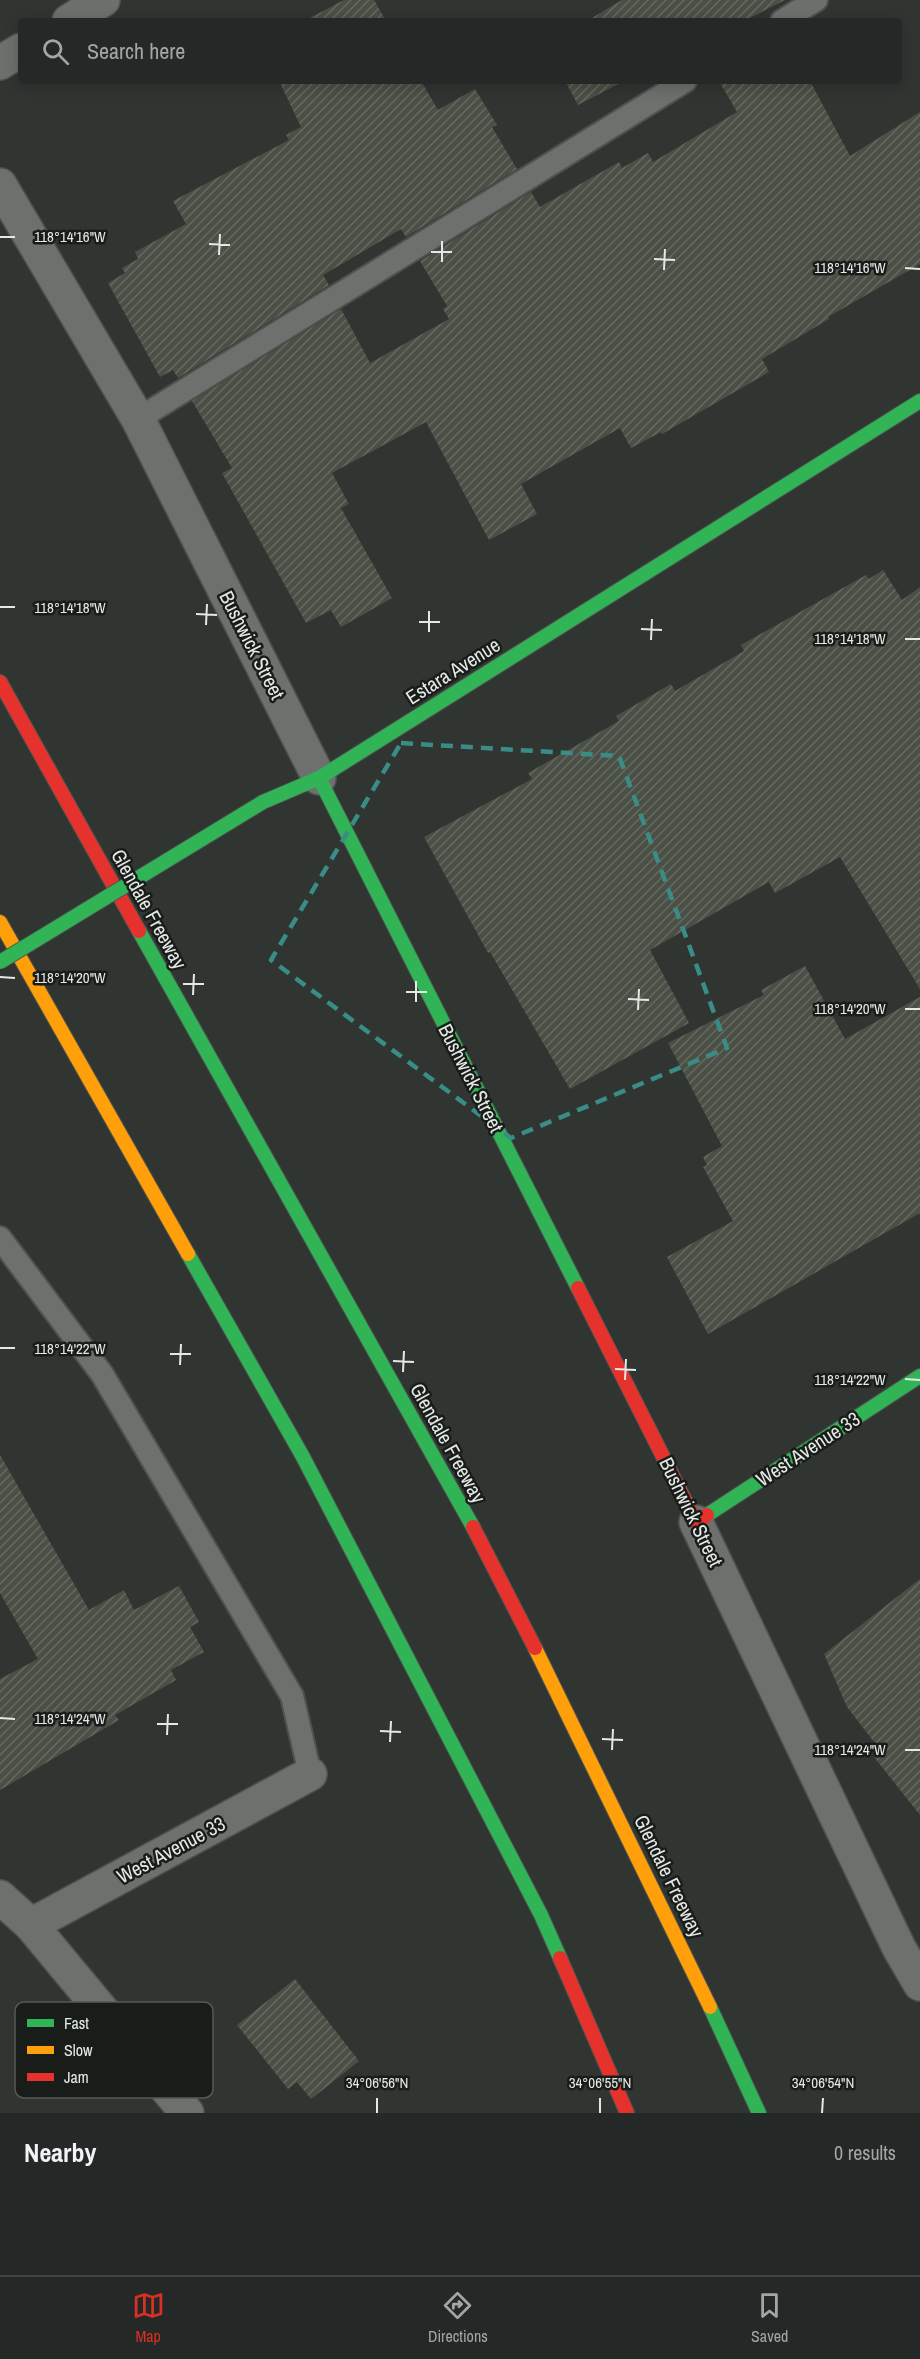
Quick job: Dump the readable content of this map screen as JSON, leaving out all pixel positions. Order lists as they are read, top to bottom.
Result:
{
  "streets": {
    "main road": [
      "Bushwick Street",
      "Estara Avenue",
      "Glendale Freeway",
      "West Avenue 33"
    ]
  },
  "crossings": [
    ["Bushwick Street", "Estara Avenue"],
    ["Bushwick Street", "West Avenue 33"]
  ],
  "legend": ["Fast", "Slow", "Jam"],
  "page": {
    "search": "Search here",
    "heading": ["Nearby", "0 results"],
    "nav": ["Map", "Directions", "Saved"]
  },
  "coordinates": [
    "118°14'16\"W",
    "118°14'18\"W",
    "118°14'20\"W",
    "118°14'22\"W",
    "118°14'24\"W",
    "34°06'56\"N",
    "34°06'55\"N",
    "34°06'54\"N"
  ]
}
